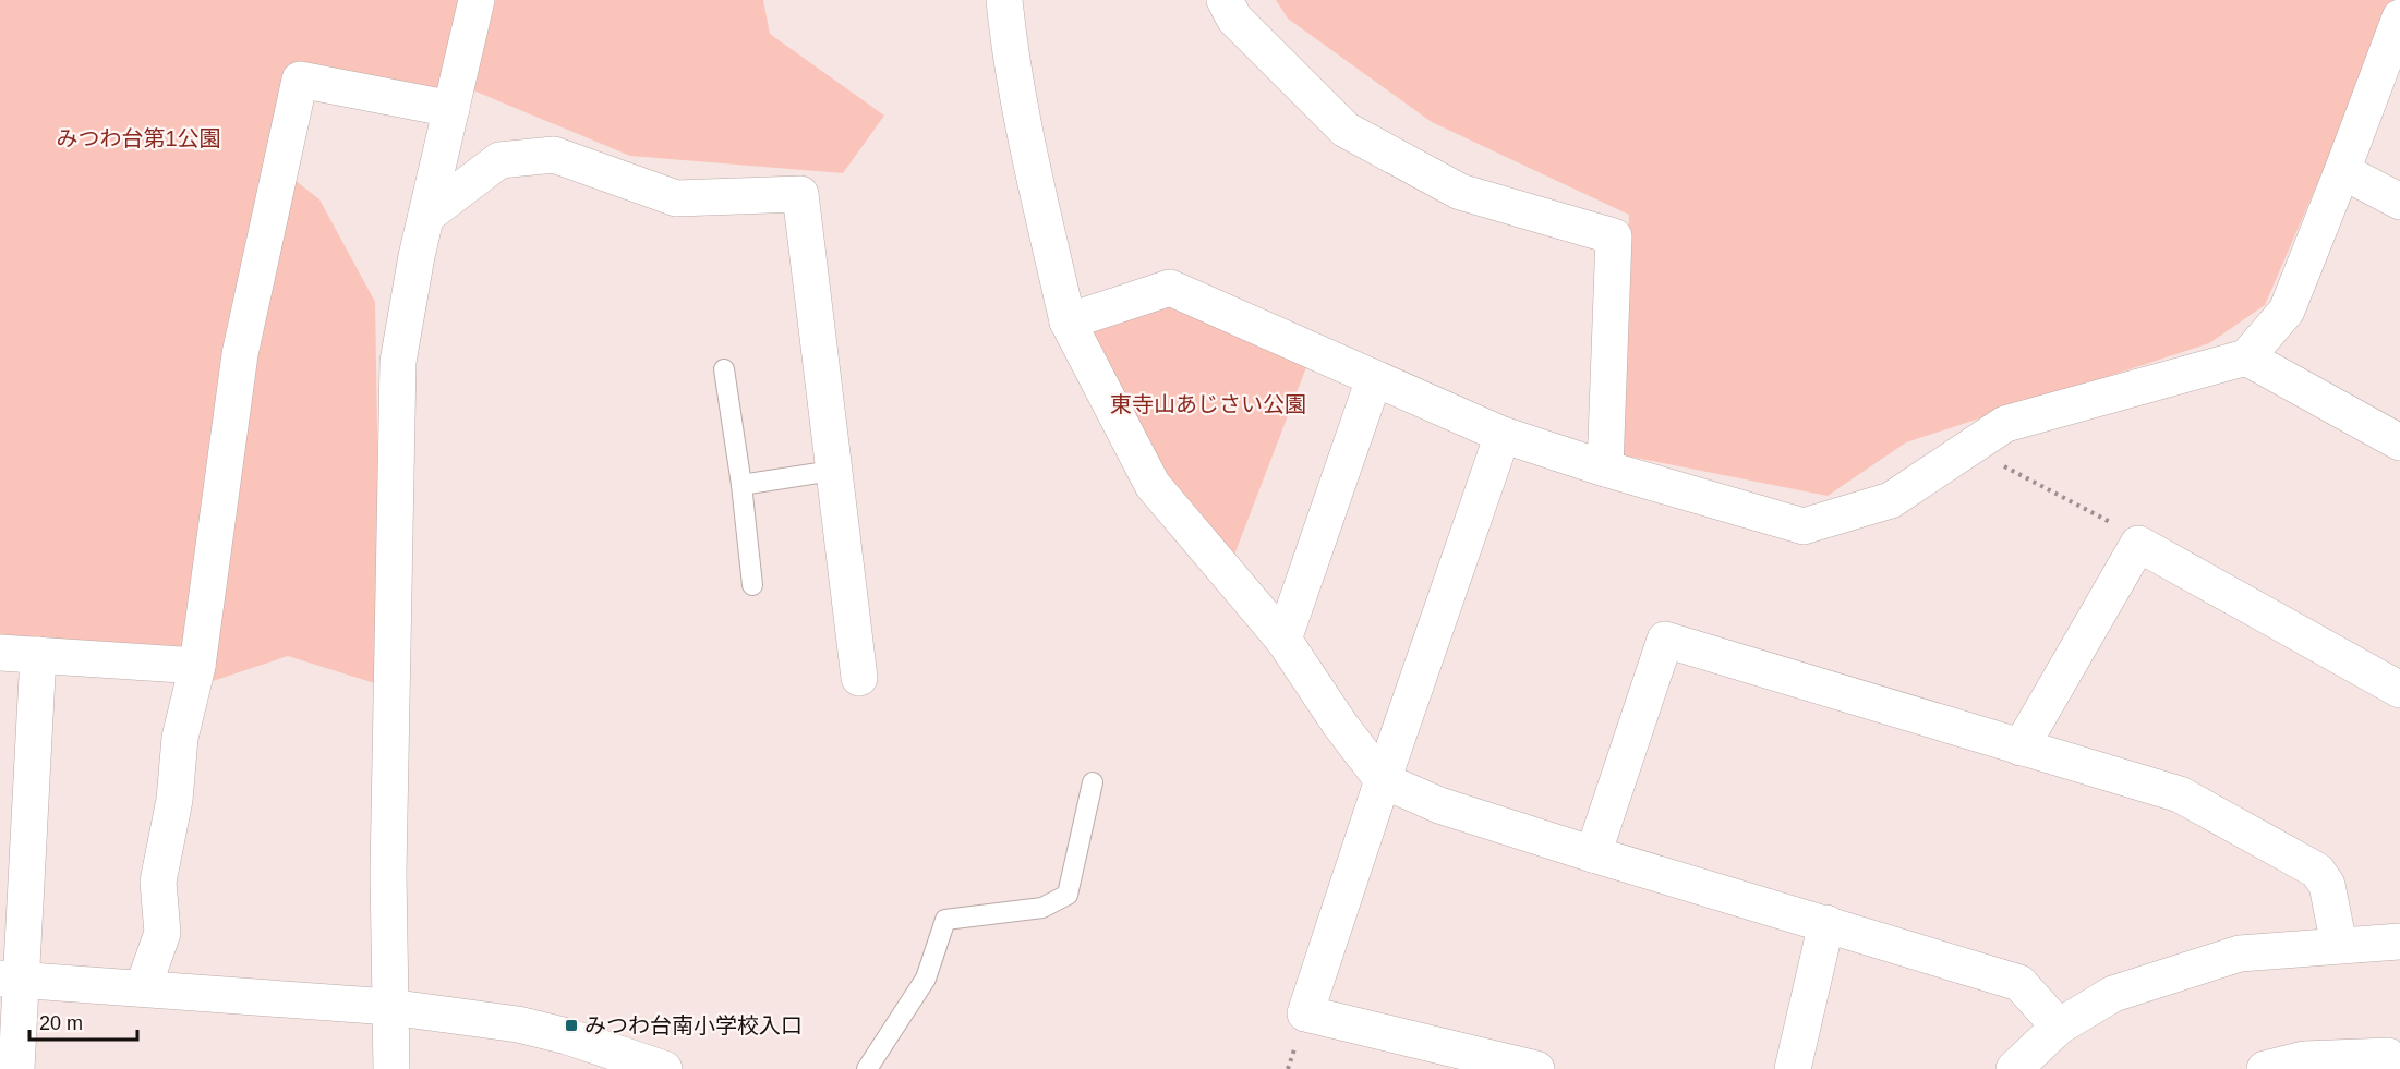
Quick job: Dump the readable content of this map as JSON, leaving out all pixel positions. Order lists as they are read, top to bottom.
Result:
{
  "parks": ["みつわ台第1公園", "東寺山あじさい公園"],
  "places": {
    "transit": ["みつわ台南小学校入口"]
  },
  "scale_bar": "20 m"
}
